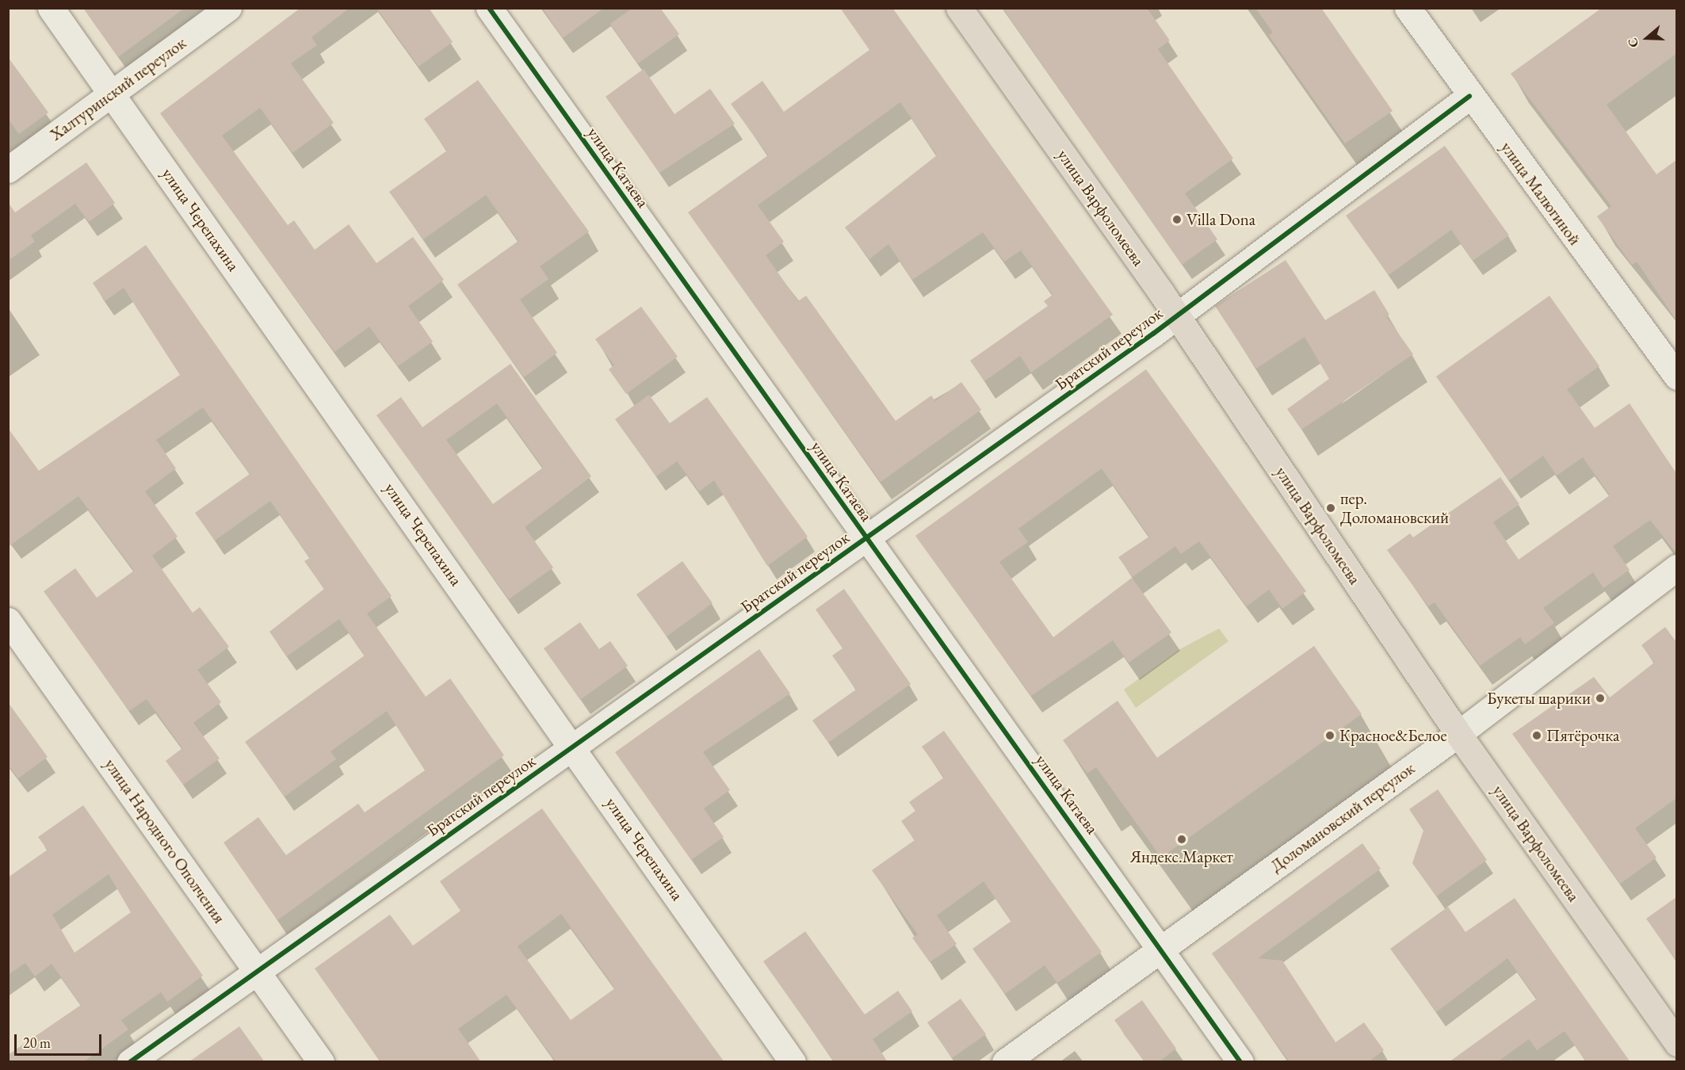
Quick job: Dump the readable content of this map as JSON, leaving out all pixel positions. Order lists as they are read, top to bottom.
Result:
{
  "streets": {
    "main road": ["улица Варфоломеева"],
    "street": [
      "Халтуринский переулок",
      "улица Катаева",
      "улица Малюгиной",
      "улица Черепахина",
      "Братский переулок",
      "Доломановский переулок",
      "улица Народного Ополчения"
    ]
  },
  "crossings": [
    ["Халтуринский переулок", "улица Черепахина"],
    ["улица Катаева", "Братский переулок"],
    ["улица Катаева", "Доломановский переулок"],
    ["улица Малюгиной", "Братский переулок"],
    ["улица Варфоломеева", "Братский переулок"],
    ["улица Варфоломеева", "Доломановский переулок"],
    ["улица Черепахина", "Братский переулок"],
    ["Братский переулок", "улица Народного Ополчения"]
  ],
  "places": [
    "Villa Dona",
    "пер. Доломановский",
    "Букеты шарики",
    "Красное&Белое",
    "Пятёрочка",
    "Яндекс.Маркет"
  ],
  "scale_bar": "20 m",
  "north": "left"
}
